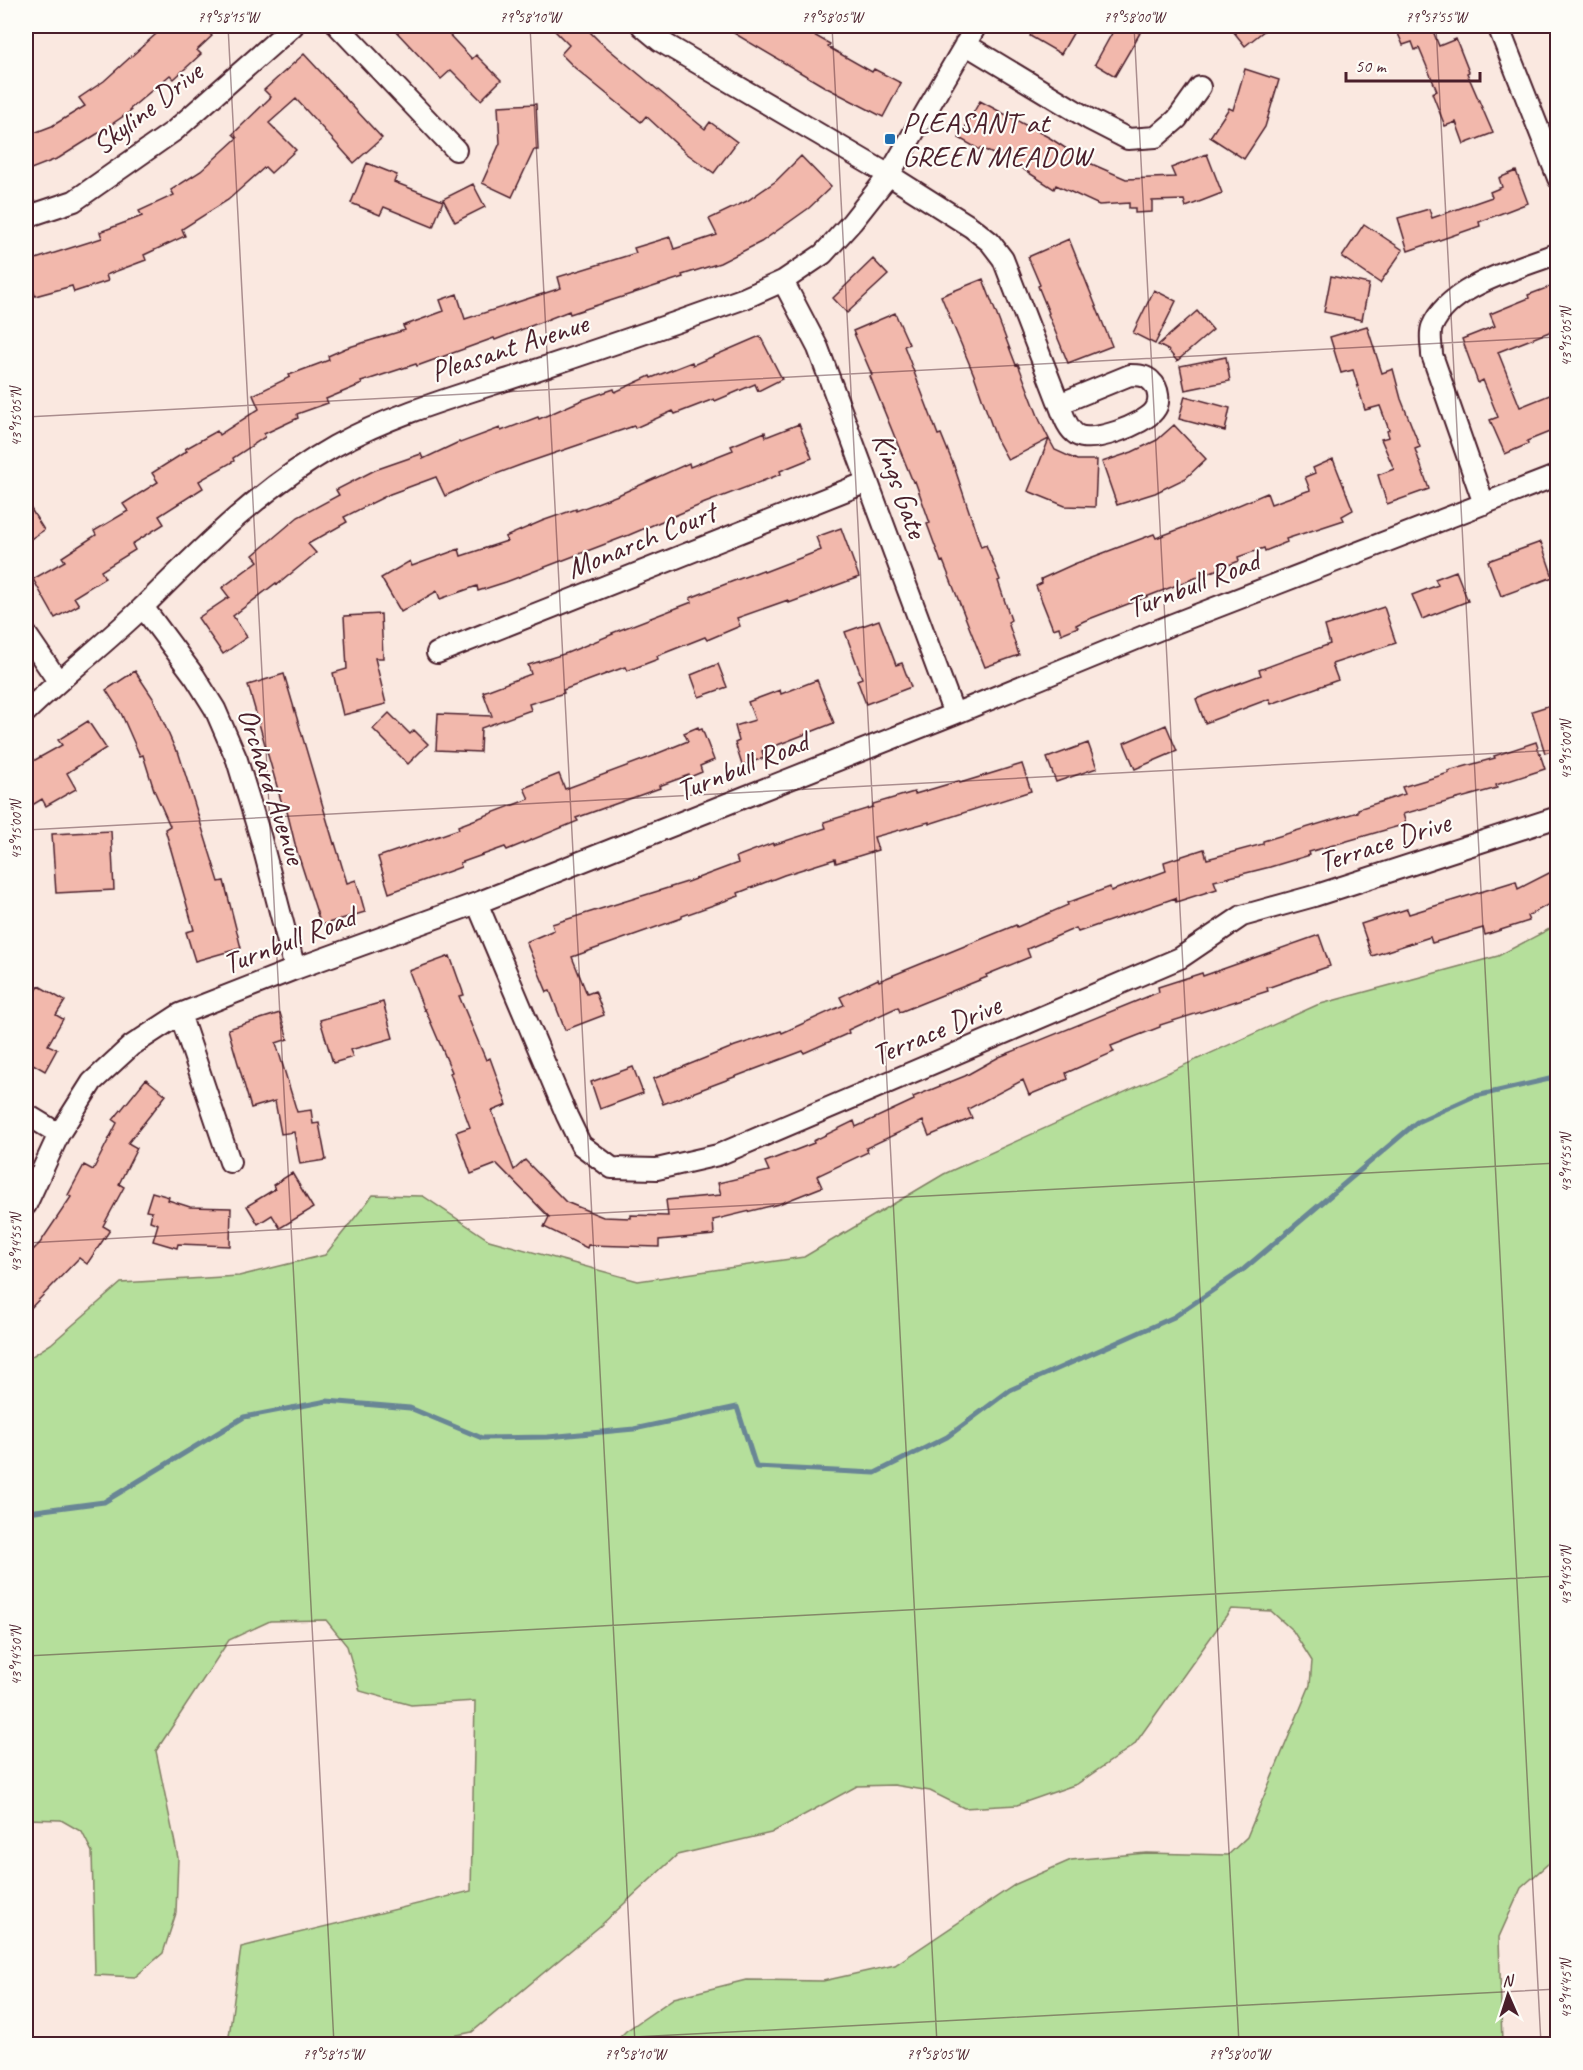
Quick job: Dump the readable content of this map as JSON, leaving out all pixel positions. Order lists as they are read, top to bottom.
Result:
{
  "streets": {
    "street": [
      "Skyline Drive",
      "Pleasant Avenue",
      "Kings Gate",
      "Monarch Court",
      "Turnbull Road",
      "Orchard Avenue",
      "Terrace Drive"
    ]
  },
  "crossings": [
    ["Pleasant Avenue", "Kings Gate"],
    ["Pleasant Avenue", "Orchard Avenue"],
    ["Kings Gate", "Monarch Court"],
    ["Kings Gate", "Turnbull Road"],
    ["Turnbull Road", "Orchard Avenue"],
    ["Turnbull Road", "Terrace Drive"]
  ],
  "places": {
    "transit": ["PLEASANT at GREEN MEADOW"]
  },
  "scale_bar": "50 m",
  "north": "top",
  "coordinates": [
    "79°58'15\"W",
    "79°58'10\"W",
    "79°58'05\"W",
    "79°58'00\"W",
    "79°57'55\"W",
    "43°15'05\"N",
    "43°15'00\"N",
    "43°14'55\"N",
    "43°14'50\"N",
    "43°14'45\"N"
  ]
}
